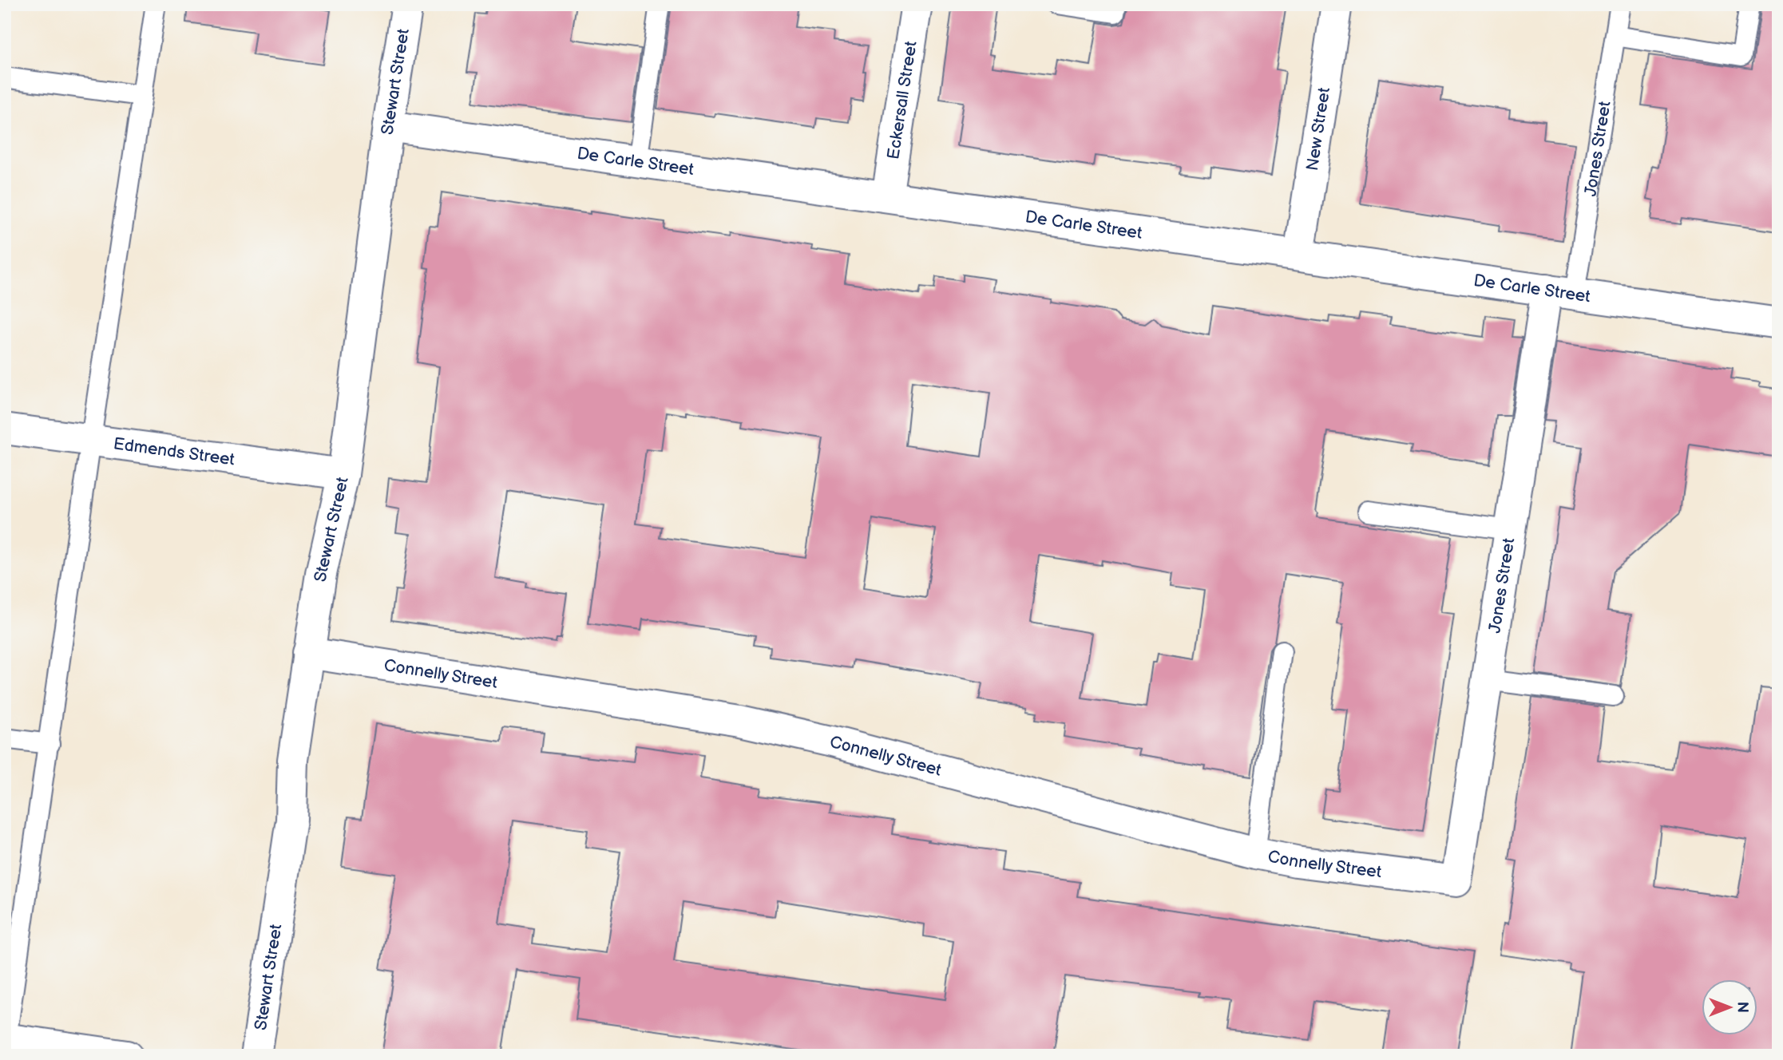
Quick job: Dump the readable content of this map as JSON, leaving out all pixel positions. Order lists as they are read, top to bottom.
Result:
{
  "streets": {
    "street": [
      "Stewart Street",
      "Eckersall Street",
      "New Street",
      "Jones Street",
      "De Carle Street",
      "Edmends Street",
      "Connelly Street"
    ]
  },
  "crossings": [
    ["Stewart Street", "De Carle Street"],
    ["Stewart Street", "Edmends Street"],
    ["Stewart Street", "Connelly Street"],
    ["Eckersall Street", "De Carle Street"],
    ["New Street", "De Carle Street"],
    ["Jones Street", "De Carle Street"],
    ["Jones Street", "Connelly Street"]
  ],
  "north": "right"
}
